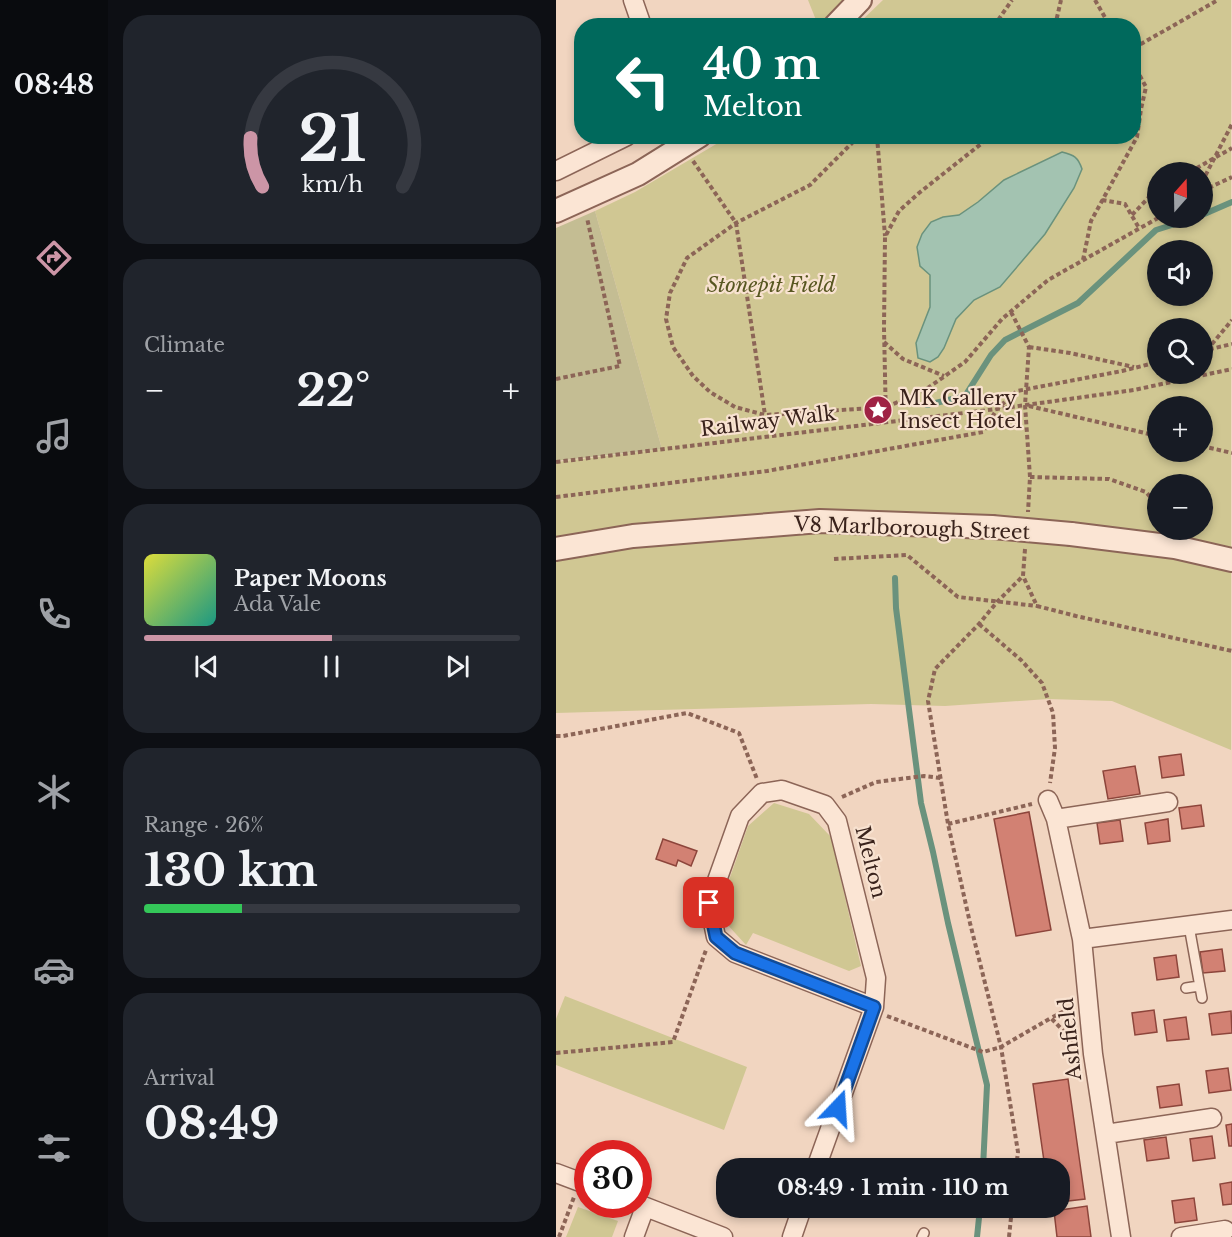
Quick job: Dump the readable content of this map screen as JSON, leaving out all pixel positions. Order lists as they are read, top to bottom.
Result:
{
  "streets": {
    "street": ["V8 Marlborough Street", "Melton", "Ashfield"],
    "path": ["Railway Walk"]
  },
  "parks": ["Stonepit Field"],
  "places": {
    "place": ["MK Gallery Insect Hotel"]
  },
  "north": "top",
  "page": {
    "tabs": "08:48",
    "turn": ["40 m", "Melton"],
    "map_buttons": ["+", "−"],
    "tile": [
      "Climate",
      ["Range · 26%", "130 km"],
      ["Arrival", "08:49"]
    ],
    "heat": ["−", "22°", "+"],
    "song": ["Paper Moons", "Ada Vale"],
    "limit": "30",
    "trip": "08:49 · 1 min · 110 m",
    "gauge": ["21", "km/h"]
  }
}
